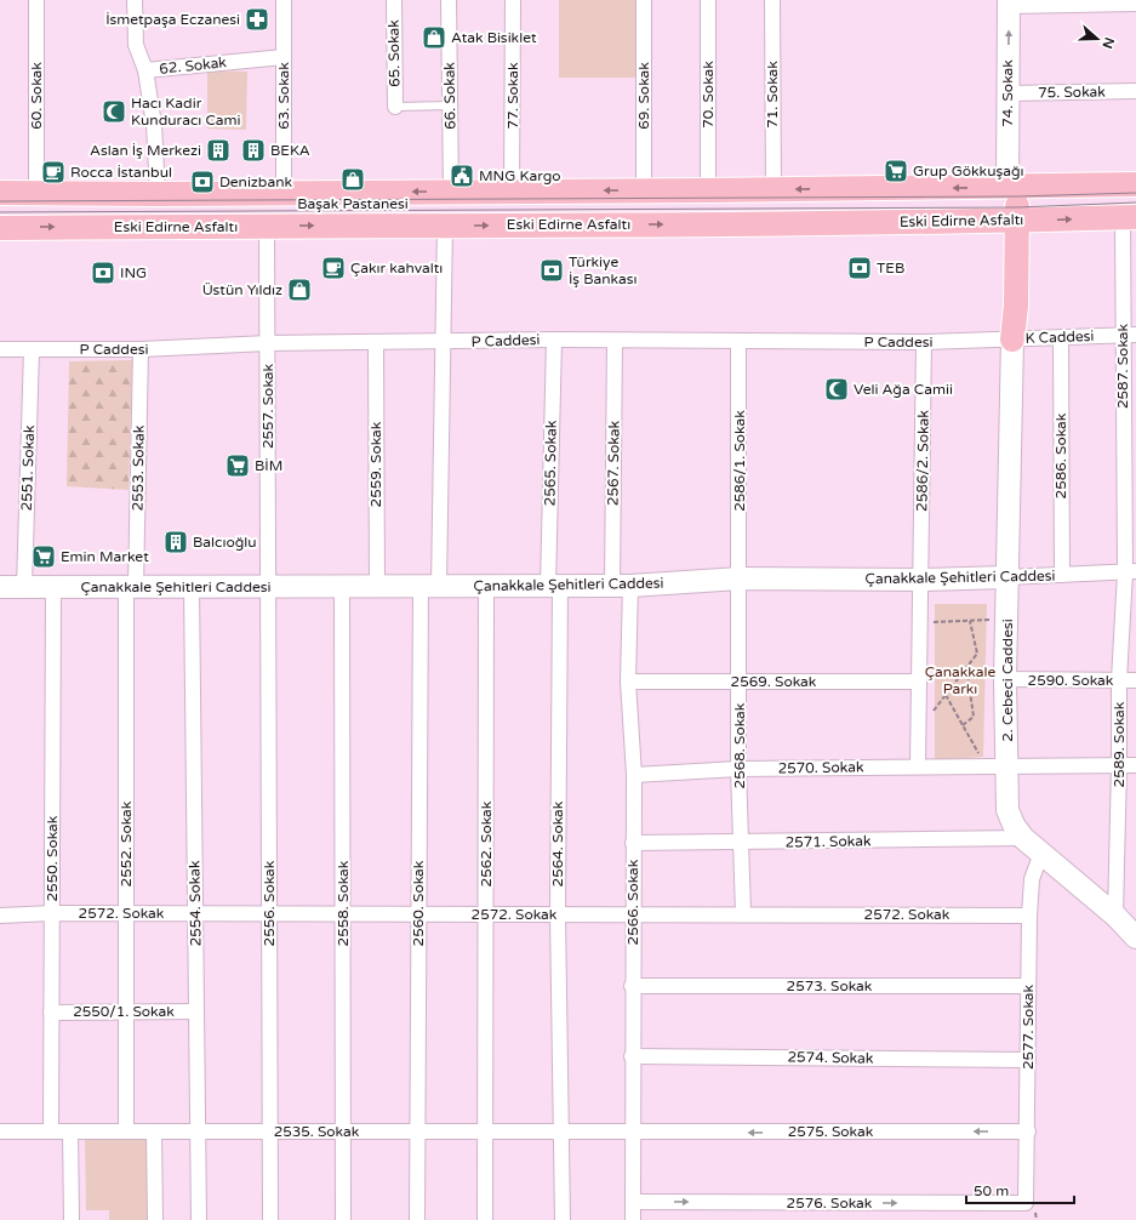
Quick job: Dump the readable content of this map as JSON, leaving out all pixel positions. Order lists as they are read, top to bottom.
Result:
{
  "streets": {
    "main road": [
      "74. Sokak",
      "Eski Edirne Asfaltı",
      "Çanakkale Şehitleri Caddesi",
      "2. Cebeci Caddesi"
    ],
    "street": [
      "65. Sokak",
      "62. Sokak",
      "75. Sokak",
      "70. Sokak",
      "71. Sokak",
      "60. Sokak",
      "63. Sokak",
      "66. Sokak",
      "77. Sokak",
      "69. Sokak",
      "K Caddesi",
      "P Caddesi",
      "2587. Sokak",
      "2557. Sokak",
      "2586. Sokak",
      "2586/1. Sokak",
      "2586/2. Sokak",
      "2565. Sokak",
      "2567. Sokak",
      "2559. Sokak",
      "2551. Sokak",
      "2553. Sokak",
      "2590. Sokak",
      "2569. Sokak",
      "2589. Sokak",
      "2568. Sokak",
      "2570. Sokak",
      "2571. Sokak",
      "2552. Sokak",
      "2562. Sokak",
      "2564. Sokak",
      "2550. Sokak",
      "2566. Sokak",
      "2554. Sokak",
      "2556. Sokak",
      "2558. Sokak",
      "2560. Sokak",
      "2572. Sokak",
      "2573. Sokak",
      "2550/1. Sokak",
      "2577. Sokak",
      "2574. Sokak",
      "2535. Sokak",
      "2575. Sokak",
      "2576. Sokak"
    ]
  },
  "crossings": [
    ["62. Sokak", "63. Sokak"],
    ["75. Sokak", "74. Sokak"],
    ["Eski Edirne Asfaltı", "2587. Sokak"],
    ["Eski Edirne Asfaltı", "2557. Sokak"],
    ["Eski Edirne Asfaltı", "2560. Sokak"],
    ["K Caddesi", "P Caddesi"],
    ["K Caddesi", "2587. Sokak"],
    ["K Caddesi", "2586. Sokak"],
    ["K Caddesi", "2. Cebeci Caddesi"],
    ["P Caddesi", "2557. Sokak"],
    ["P Caddesi", "2586/1. Sokak"],
    ["P Caddesi", "2586/2. Sokak"],
    ["P Caddesi", "2565. Sokak"],
    ["P Caddesi", "2567. Sokak"],
    ["P Caddesi", "2559. Sokak"],
    ["P Caddesi", "2551. Sokak"],
    ["P Caddesi", "2553. Sokak"],
    ["P Caddesi", "2. Cebeci Caddesi"],
    ["P Caddesi", "2560. Sokak"],
    ["2587. Sokak", "Çanakkale Şehitleri Caddesi"],
    ["2587. Sokak", "2589. Sokak"],
    ["2557. Sokak", "Çanakkale Şehitleri Caddesi"],
    ["2557. Sokak", "2556. Sokak"],
    ["2586. Sokak", "Çanakkale Şehitleri Caddesi"],
    ["2586/1. Sokak", "Çanakkale Şehitleri Caddesi"],
    ["2586/1. Sokak", "2568. Sokak"],
    ["2586/2. Sokak", "Çanakkale Şehitleri Caddesi"],
    ["2586/2. Sokak", "2569. Sokak"],
    ["2586/2. Sokak", "2570. Sokak"],
    ["2565. Sokak", "Çanakkale Şehitleri Caddesi"],
    ["2565. Sokak", "2564. Sokak"],
    ["2567. Sokak", "Çanakkale Şehitleri Caddesi"],
    ["2567. Sokak", "2566. Sokak"],
    ["2559. Sokak", "Çanakkale Şehitleri Caddesi"],
    ["2551. Sokak", "Çanakkale Şehitleri Caddesi"],
    ["2553. Sokak", "Çanakkale Şehitleri Caddesi"],
    ["2553. Sokak", "2552. Sokak"],
    ["Çanakkale Şehitleri Caddesi", "2. Cebeci Caddesi"],
    ["Çanakkale Şehitleri Caddesi", "2589. Sokak"],
    ["Çanakkale Şehitleri Caddesi", "2568. Sokak"],
    ["Çanakkale Şehitleri Caddesi", "2552. Sokak"],
    ["Çanakkale Şehitleri Caddesi", "2562. Sokak"],
    ["Çanakkale Şehitleri Caddesi", "2564. Sokak"],
    ["Çanakkale Şehitleri Caddesi", "2550. Sokak"],
    ["Çanakkale Şehitleri Caddesi", "2566. Sokak"],
    ["Çanakkale Şehitleri Caddesi", "2554. Sokak"],
    ["Çanakkale Şehitleri Caddesi", "2556. Sokak"],
    ["Çanakkale Şehitleri Caddesi", "2558. Sokak"],
    ["Çanakkale Şehitleri Caddesi", "2560. Sokak"],
    ["2. Cebeci Caddesi", "2590. Sokak"],
    ["2. Cebeci Caddesi", "2589. Sokak"],
    ["2. Cebeci Caddesi", "2570. Sokak"],
    ["2. Cebeci Caddesi", "2571. Sokak"],
    ["2. Cebeci Caddesi", "2577. Sokak"],
    ["2590. Sokak", "2589. Sokak"],
    ["2569. Sokak", "2568. Sokak"],
    ["2569. Sokak", "2566. Sokak"],
    ["2589. Sokak", "2570. Sokak"],
    ["2568. Sokak", "2570. Sokak"],
    ["2568. Sokak", "2571. Sokak"],
    ["2568. Sokak", "2572. Sokak"],
    ["2570. Sokak", "2566. Sokak"],
    ["2571. Sokak", "2566. Sokak"],
    ["2552. Sokak", "2572. Sokak"],
    ["2552. Sokak", "2550/1. Sokak"],
    ["2552. Sokak", "2535. Sokak"],
    ["2562. Sokak", "2572. Sokak"],
    ["2562. Sokak", "2535. Sokak"],
    ["2564. Sokak", "2572. Sokak"],
    ["2564. Sokak", "2535. Sokak"],
    ["2550. Sokak", "2572. Sokak"],
    ["2550. Sokak", "2550/1. Sokak"],
    ["2550. Sokak", "2535. Sokak"],
    ["2566. Sokak", "2572. Sokak"],
    ["2566. Sokak", "2573. Sokak"],
    ["2566. Sokak", "2574. Sokak"],
    ["2566. Sokak", "2535. Sokak"],
    ["2566. Sokak", "2575. Sokak"],
    ["2566. Sokak", "2576. Sokak"],
    ["2554. Sokak", "2572. Sokak"],
    ["2554. Sokak", "2550/1. Sokak"],
    ["2554. Sokak", "2535. Sokak"],
    ["2556. Sokak", "2572. Sokak"],
    ["2556. Sokak", "2535. Sokak"],
    ["2558. Sokak", "2572. Sokak"],
    ["2558. Sokak", "2535. Sokak"],
    ["2560. Sokak", "2572. Sokak"],
    ["2560. Sokak", "2535. Sokak"],
    ["2572. Sokak", "2577. Sokak"],
    ["2573. Sokak", "2577. Sokak"],
    ["2577. Sokak", "2574. Sokak"],
    ["2577. Sokak", "2575. Sokak"],
    ["2577. Sokak", "2576. Sokak"],
    ["2535. Sokak", "2575. Sokak"]
  ],
  "one_way": ["74. Sokak", "2575. Sokak", "2576. Sokak"],
  "parks": ["Çanakkale Parkı"],
  "places": {
    "pharmacy": ["İsmetpaşa Eczanesi"],
    "shop": ["Atak Bisiklet", "Başak Pastanesi", "Üstün Yıldız"],
    "mosque": ["Hacı Kadir Kunduracı Cami", "Veli Ağa Camii"],
    "building": ["Aslan İş Merkezi", "BEKA", "Balcıoğlu"],
    "supermarket": ["Grup Gökkuşağı", "BİM", "Emin Market"],
    "cafe": ["Rocca İstanbul", "Çakır kahvaltı"],
    "public building": ["MNG Kargo"],
    "bank": [
      "Denizbank",
      "TEB",
      "Türkiye İş Bankası",
      "ING"
    ]
  },
  "scale_bar": "50 m",
  "north": "right"
}
